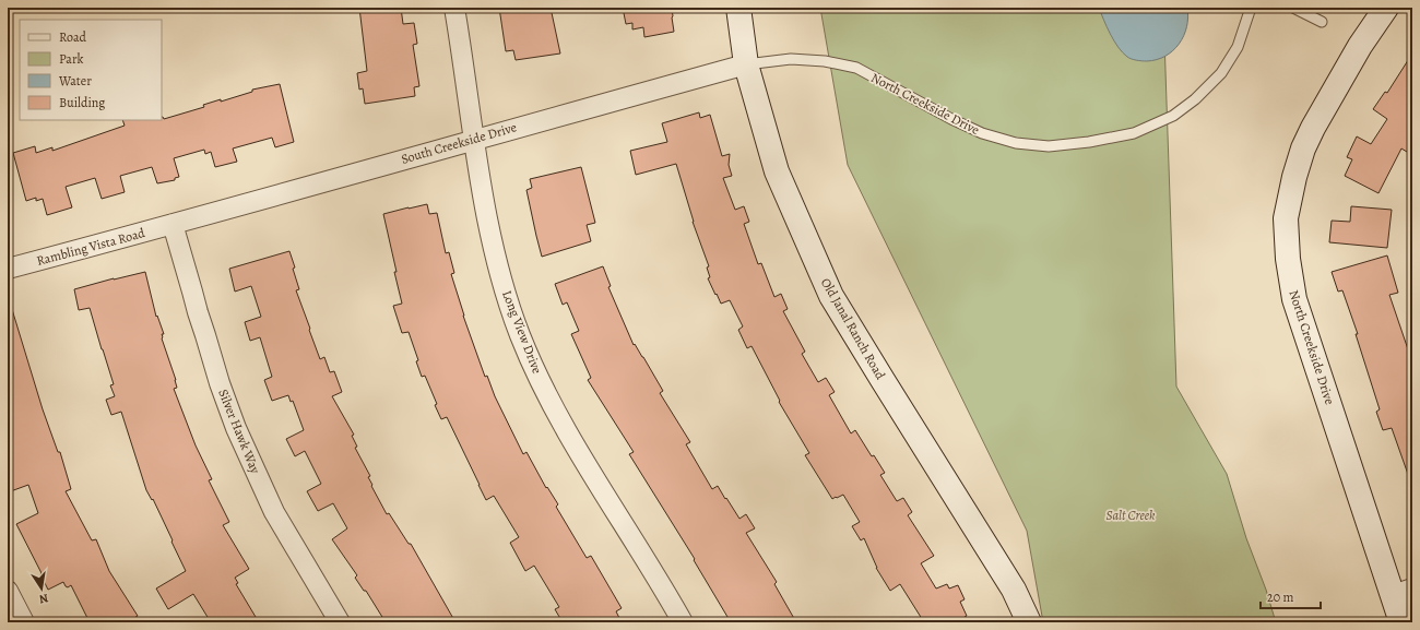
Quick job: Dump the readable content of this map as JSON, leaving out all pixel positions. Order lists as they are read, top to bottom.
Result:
{
  "streets": {
    "street": [
      "North Creekside Drive",
      "South Creekside Drive",
      "Rambling Vista Road",
      "Old Janal Ranch Road",
      "Long View Drive",
      "Silver Hawk Way"
    ]
  },
  "crossings": [
    ["North Creekside Drive", "South Creekside Drive"],
    ["North Creekside Drive", "Old Janal Ranch Road"],
    ["South Creekside Drive", "Rambling Vista Road"],
    ["South Creekside Drive", "Old Janal Ranch Road"],
    ["South Creekside Drive", "Long View Drive"],
    ["South Creekside Drive", "Silver Hawk Way"],
    ["Rambling Vista Road", "Silver Hawk Way"]
  ],
  "parks": ["Salt Creek"],
  "legend": [
    "Road",
    "Park",
    "Water",
    "Building"
  ],
  "scale_bar": "20 m",
  "north": "bottom"
}
